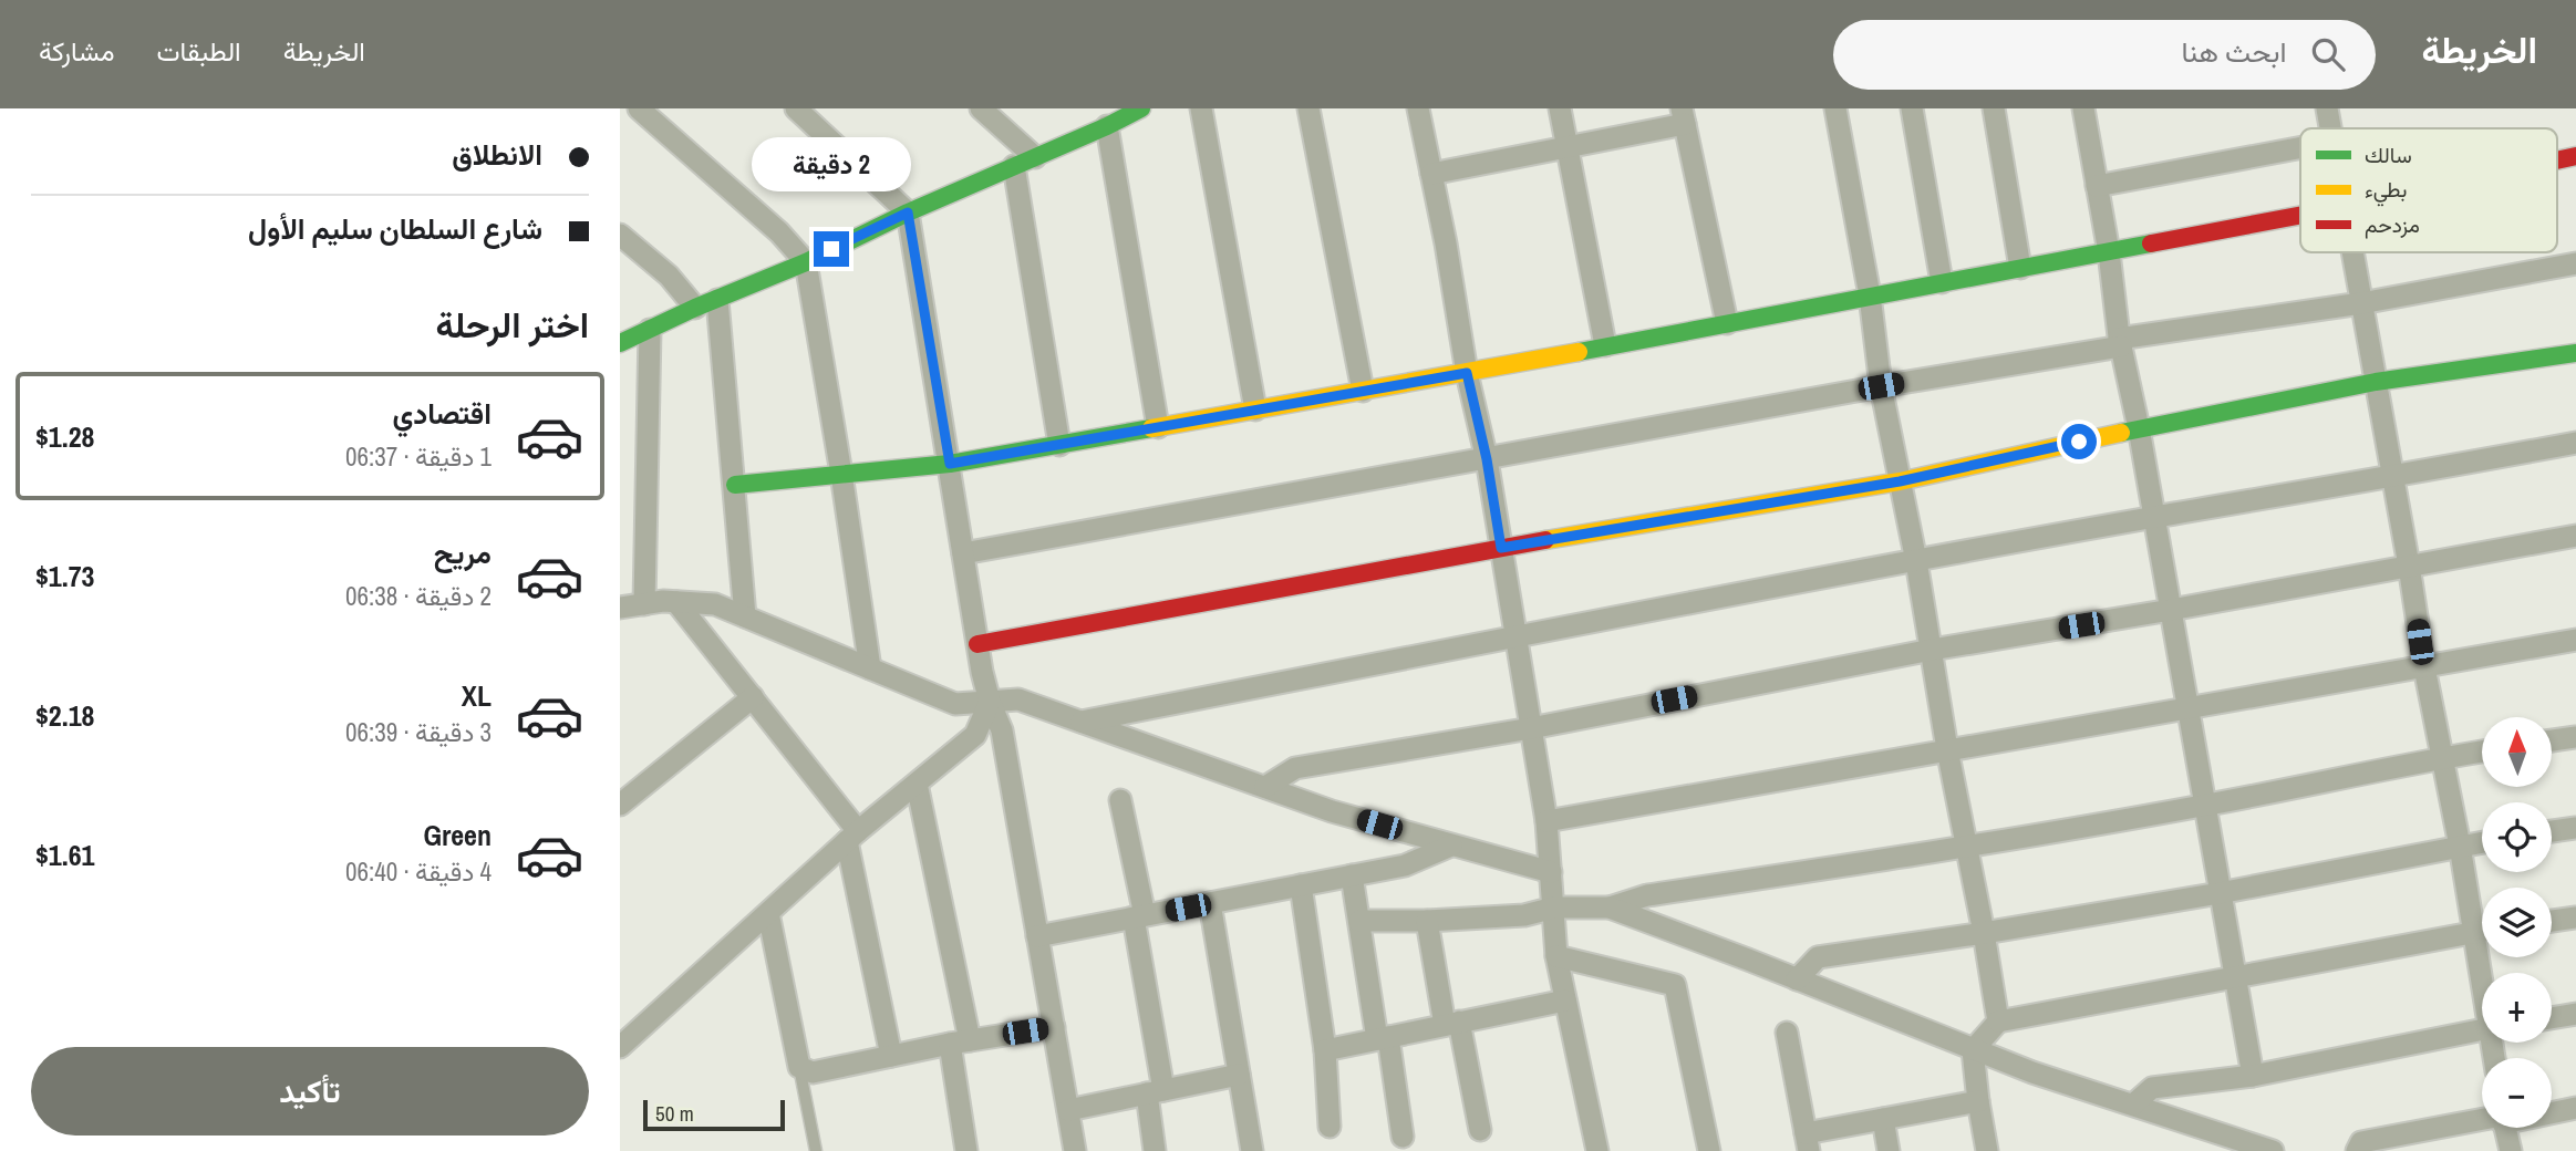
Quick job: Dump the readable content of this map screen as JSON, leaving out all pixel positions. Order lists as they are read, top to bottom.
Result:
{
  "legend": ["سالك", "بطيء", "مزدحم"],
  "scale_bar": "50 m",
  "north": "top",
  "page": {
    "header": "الخريطة",
    "search": "ابحث هنا",
    "nav": ["الخريطة", "الطبقات", "مشاركة"],
    "banner": ["الانطلاق", "شارع السلطان سليم الأول"],
    "bubble": "2 دقيقة",
    "heading": "اختر الرحلة",
    "list": [
      {
        "name": "اقتصادي",
        "note": "1 دقيقة · 06:37",
        "value": "$1.28"
      },
      {
        "name": "مريح",
        "note": "2 دقيقة · 06:38",
        "value": "$1.73"
      },
      {
        "name": "XL",
        "note": "3 دقيقة · 06:39",
        "value": "$2.18"
      },
      {
        "name": "Green",
        "note": "4 دقيقة · 06:40",
        "value": "$1.61"
      }
    ],
    "map_buttons": ["+", "−"],
    "buttons": "تأكيد",
    "scale": "50 m"
  }
}
